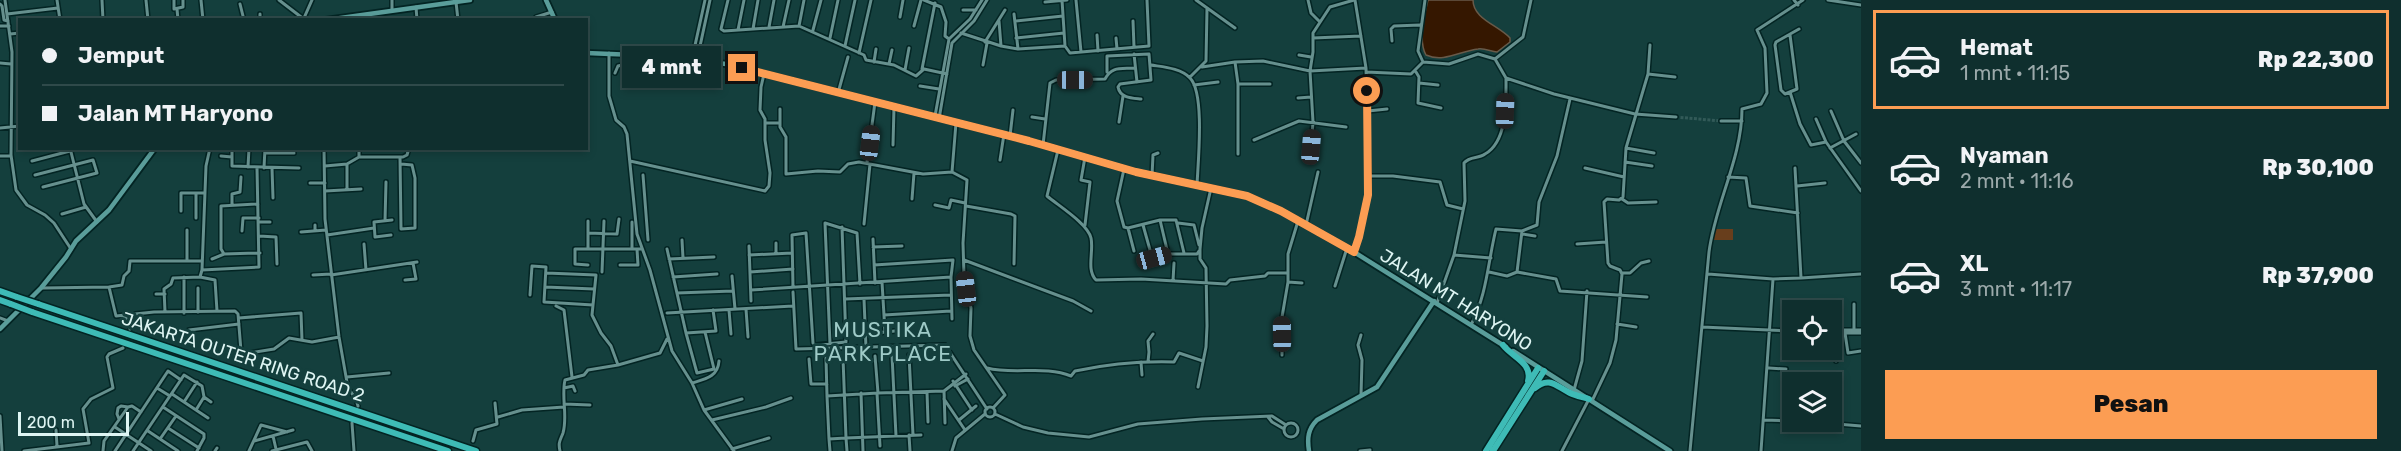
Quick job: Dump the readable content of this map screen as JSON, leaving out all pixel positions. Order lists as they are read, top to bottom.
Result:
{
  "streets": {
    "highway": ["JAKARTA OUTER RING ROAD 2"],
    "main road": ["JALAN MT HARYONO"]
  },
  "districts": ["MUSTIKA PARK PLACE"],
  "scale_bar": "200 m",
  "page": {
    "list": [
      {
        "name": "Hemat",
        "note": "1 mnt · 11:15",
        "value": "Rp 22,300"
      },
      {
        "name": "Nyaman",
        "note": "2 mnt · 11:16",
        "value": "Rp 30,100"
      },
      {
        "name": "XL",
        "note": "3 mnt · 11:17",
        "value": "Rp 37,900"
      }
    ],
    "banner": ["Jemput", "Jalan MT Haryono"],
    "bubble": "4 mnt",
    "buttons": "Pesan",
    "scale": "200 m"
  }
}
